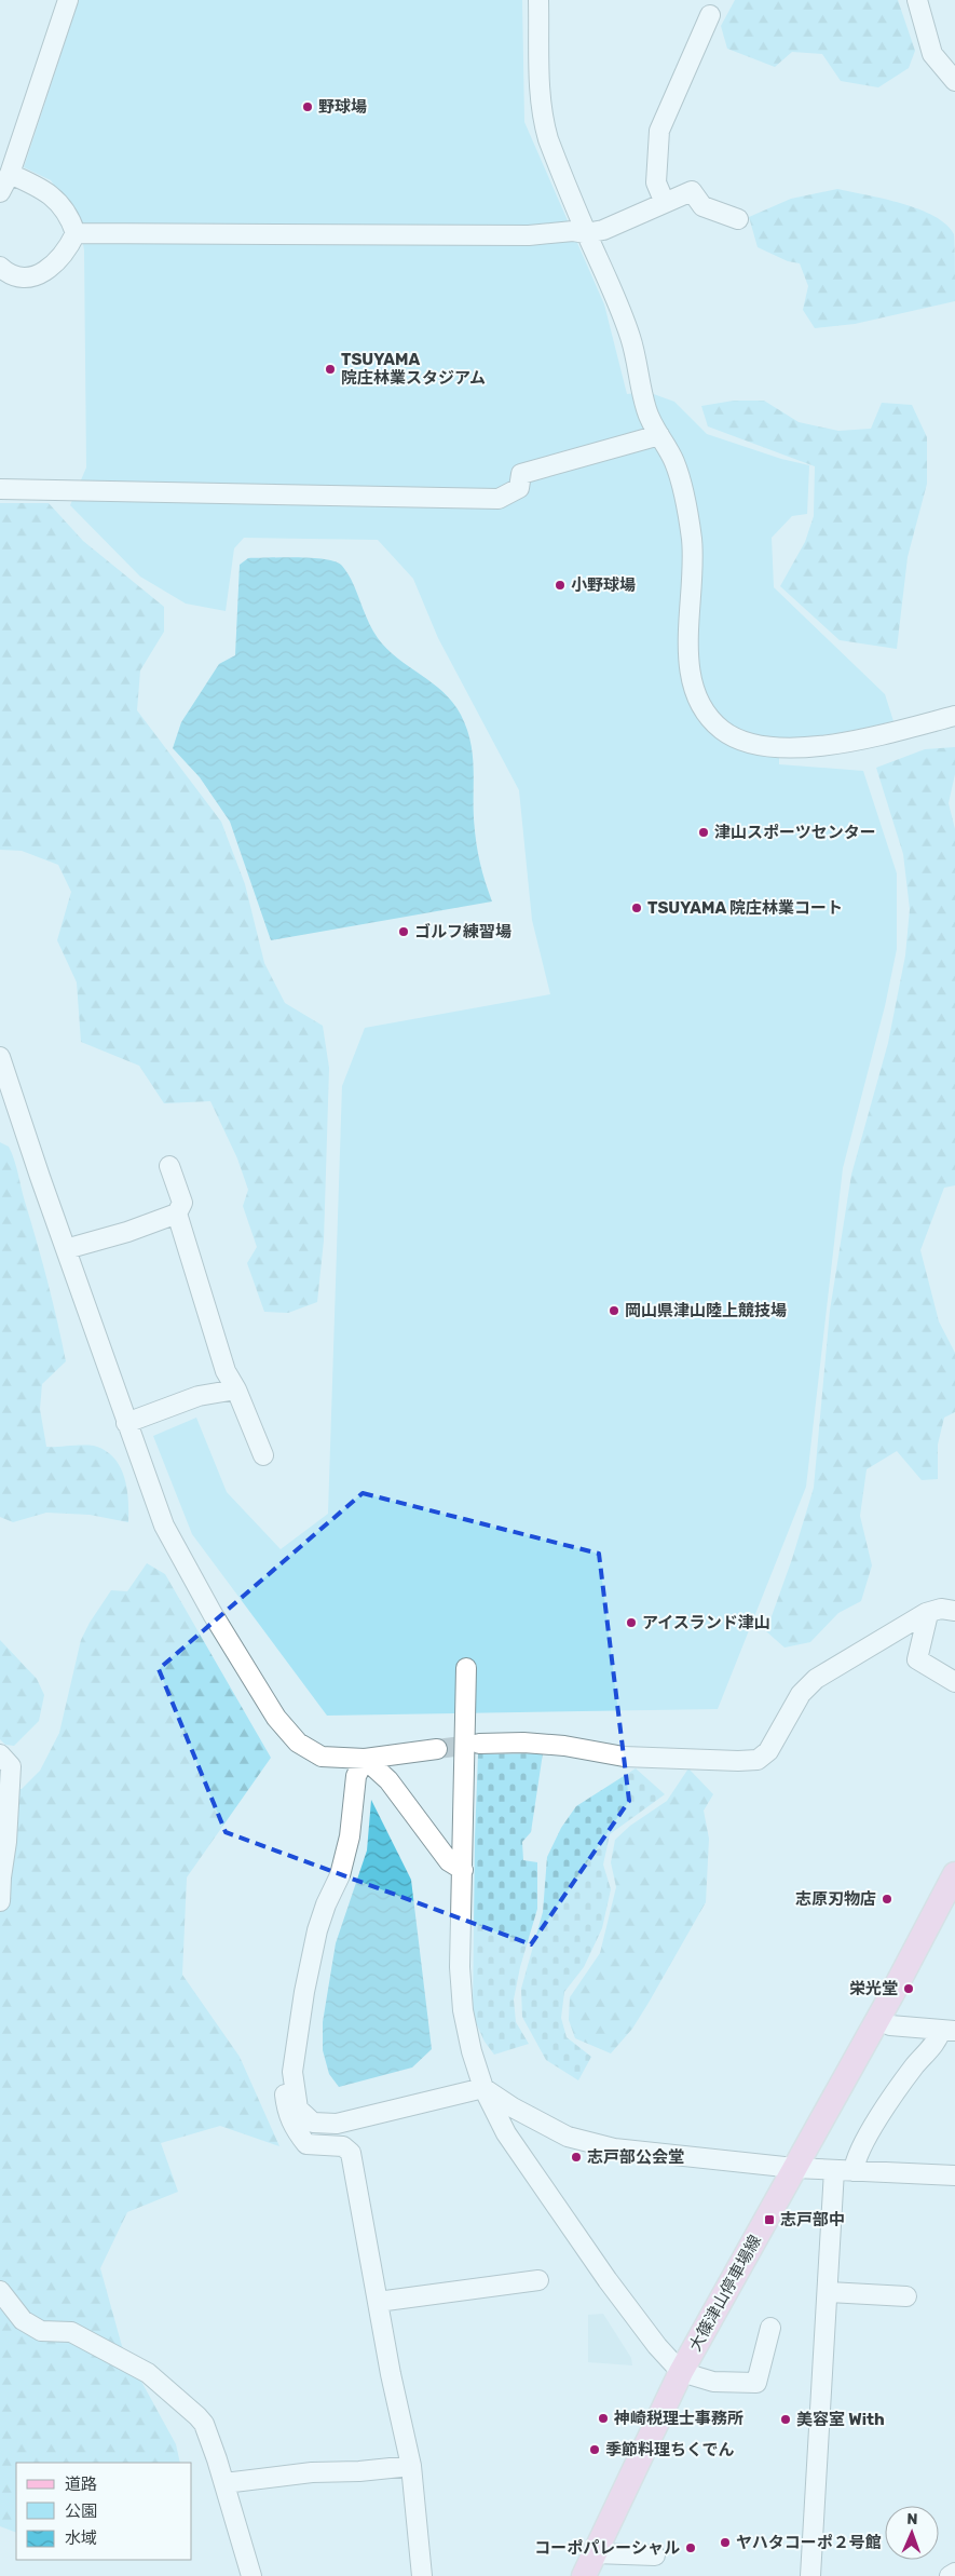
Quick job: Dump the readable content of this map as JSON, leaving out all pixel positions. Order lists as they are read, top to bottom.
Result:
{
  "streets": {
    "main road": ["大篠津山停車場線"]
  },
  "places": {
    "other": [
      "野球場",
      "TSUYAMA 院庄林業スタジアム",
      "小野球場",
      "津山スポーツセンター",
      "TSUYAMA 院庄林業コート",
      "ゴルフ練習場",
      "岡山県津山陸上競技場",
      "アイスランド津山",
      "志原刃物店",
      "栄光堂",
      "志戸部公会堂",
      "神崎税理士事務所",
      "美容室 With",
      "季節料理ちくでん",
      "ヤハタコーポ２号館",
      "コーポパレーシャル"
    ],
    "transit": ["志戸部中"]
  },
  "legend": ["道路", "公園", "水域"],
  "north": "top"
}
